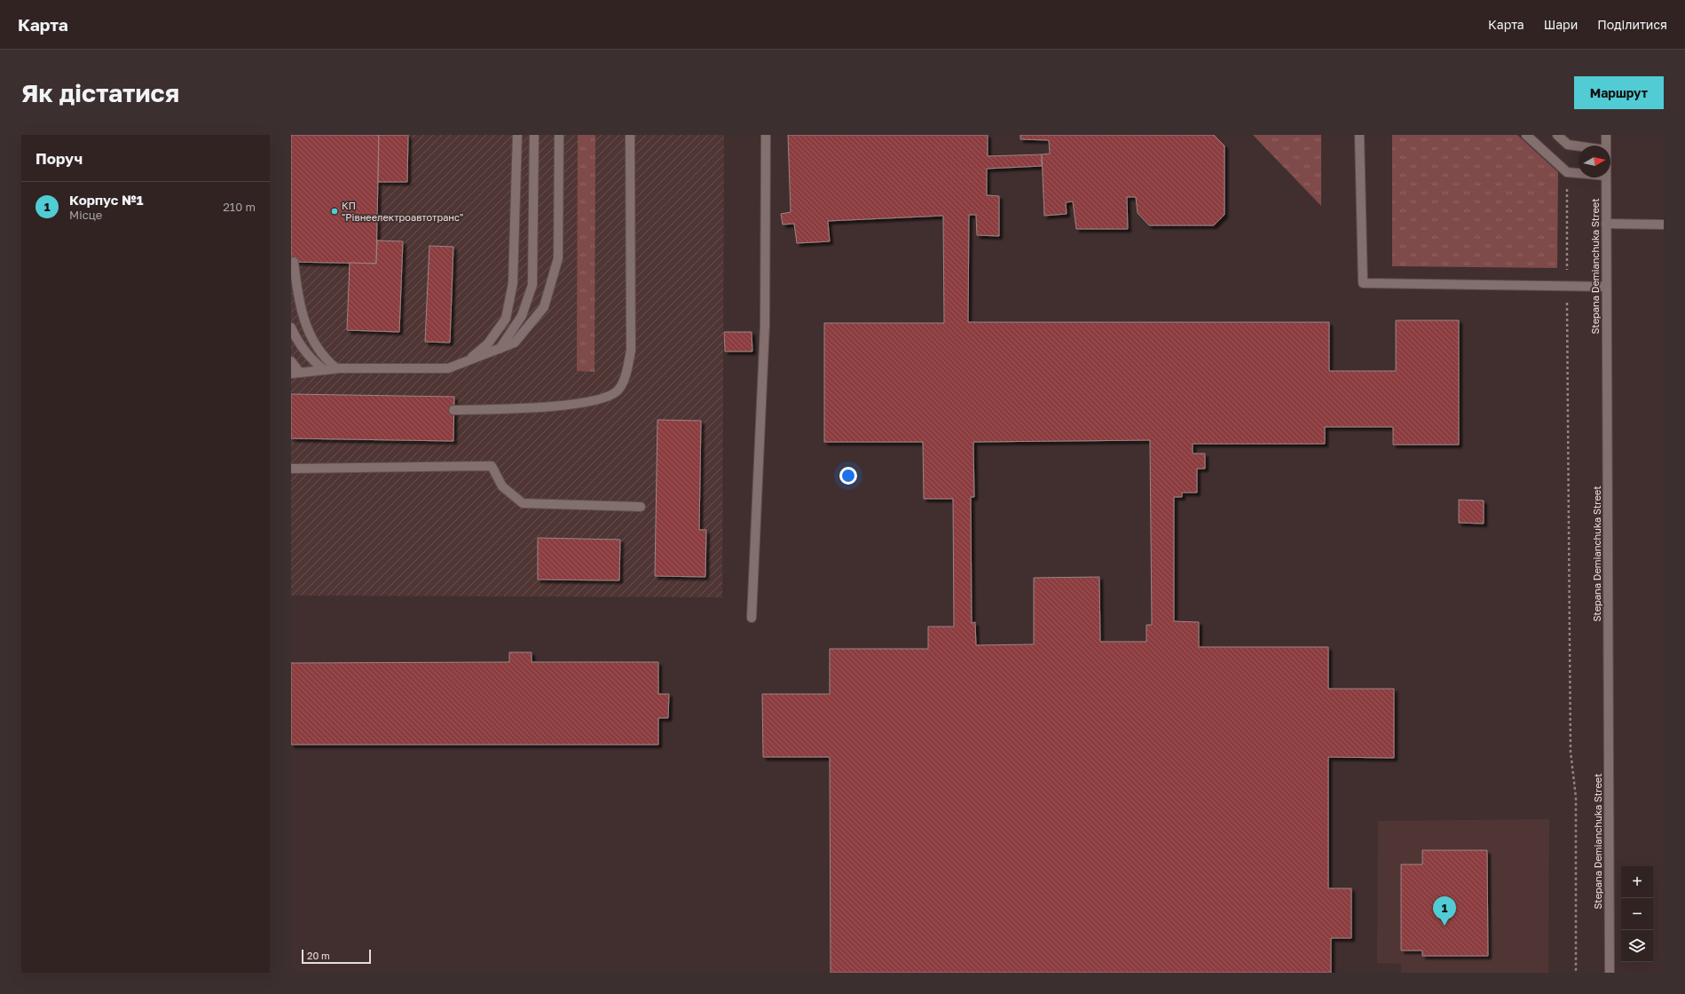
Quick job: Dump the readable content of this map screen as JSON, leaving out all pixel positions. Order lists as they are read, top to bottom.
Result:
{
  "streets": {
    "street": ["Stepana Demianchuka Street"]
  },
  "places": ["КП \"Рівнеелектроавтотранс\""],
  "scale_bar": "20 m",
  "north": "right",
  "page": {
    "header": "Карта",
    "nav": ["Карта", "Шари", "Поділитися"],
    "buttons": "Маршрут",
    "title": "Як дістатися",
    "heading": "Поруч",
    "list": [
      {
        "mark": "1",
        "name": "Корпус №1",
        "note": "Місце",
        "value": "210 m"
      }
    ],
    "map_buttons": ["+", "−"],
    "pins": "1",
    "scale": "20 m"
  }
}
